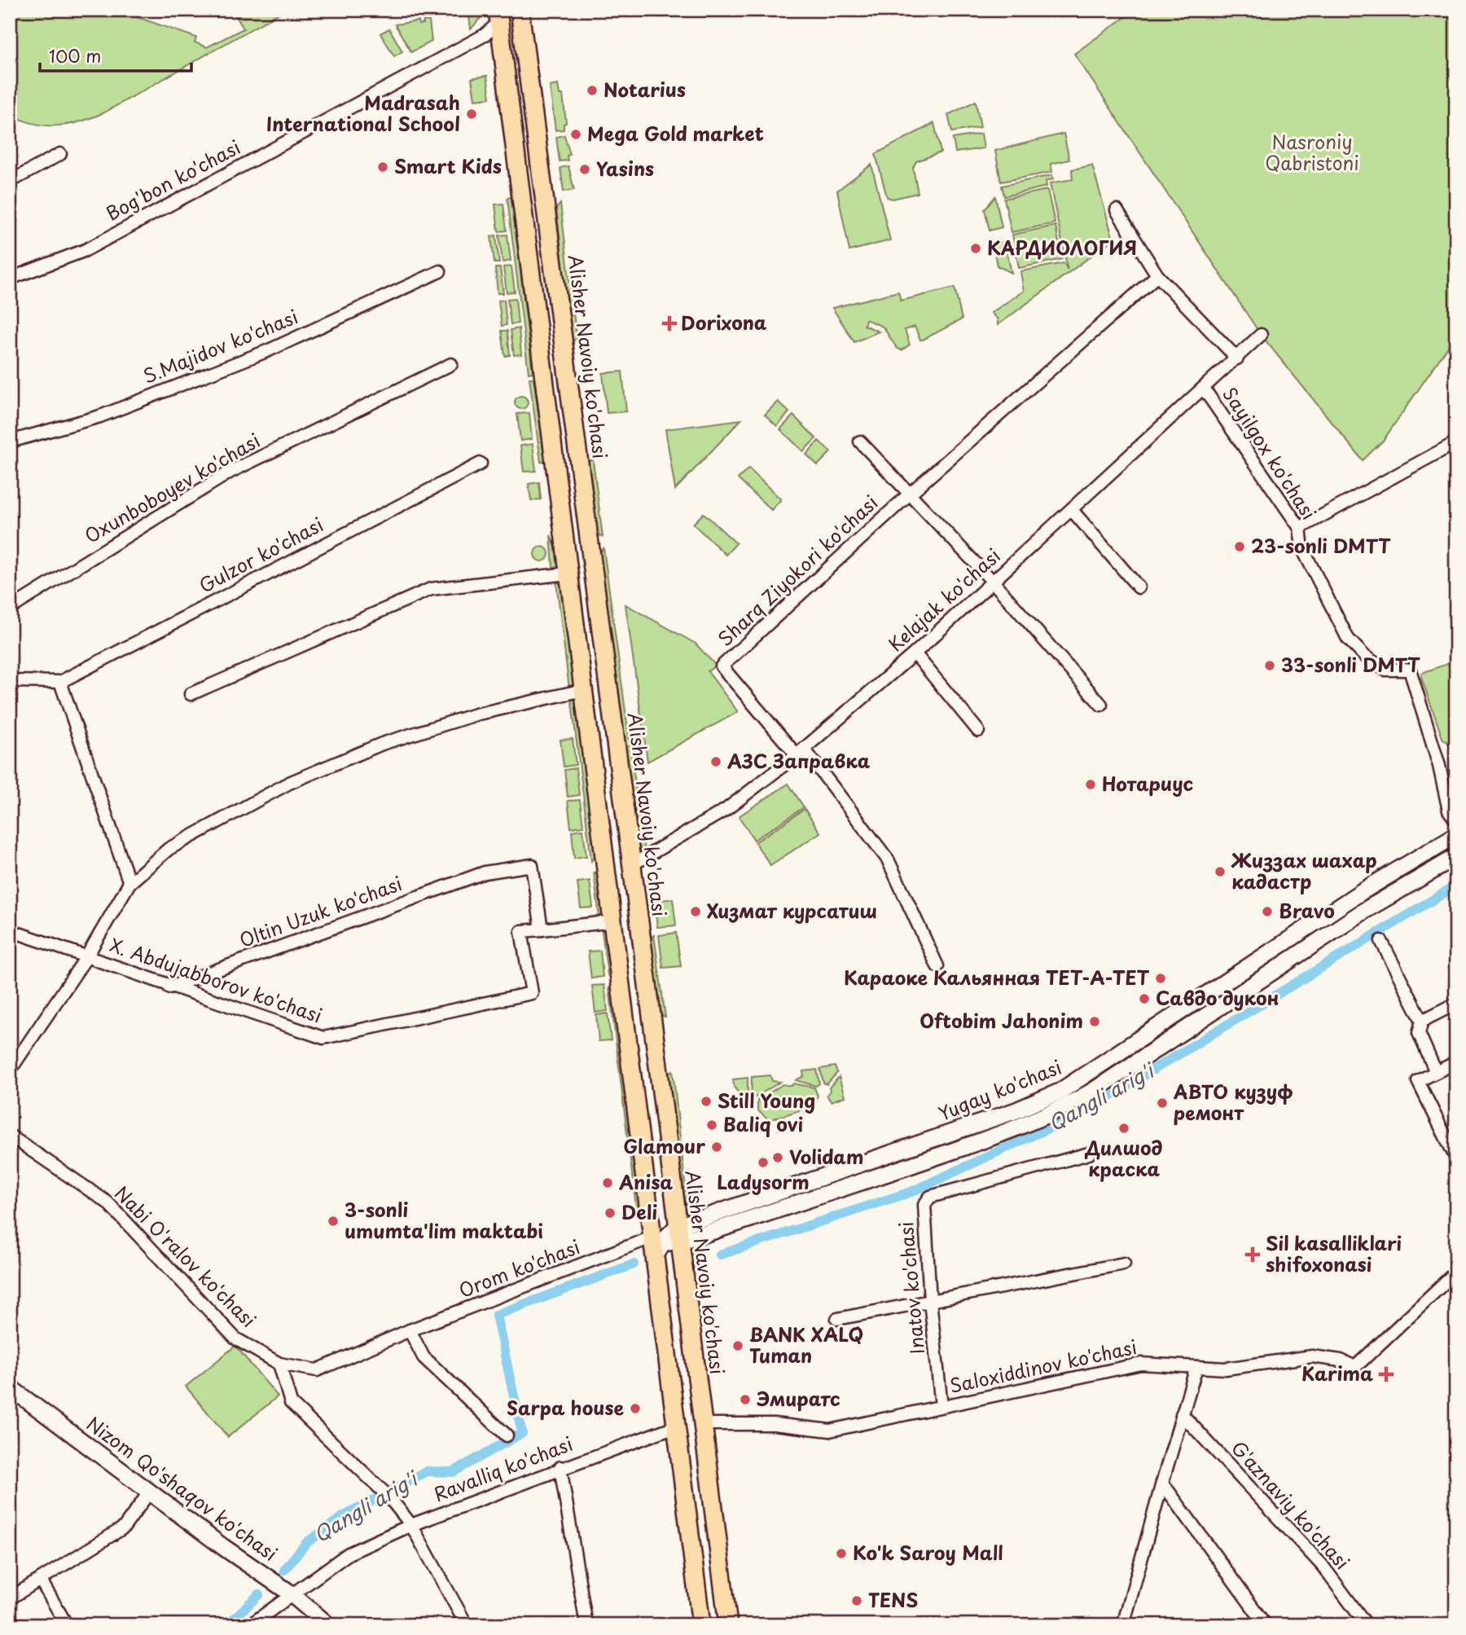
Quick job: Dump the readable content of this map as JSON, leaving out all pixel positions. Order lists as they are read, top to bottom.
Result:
{
  "streets": {
    "main road": ["Alisher Navoiy ko'chasi", "Yugay ko'chasi", "Nizom Qo'shaqov ko'chasi"],
    "street": [
      "Bog'bon ko'chasi",
      "S.Majidov ko'chasi",
      "Sayilgox ko'chasi",
      "Oxunboboyev ko'chasi",
      "Gulzor ko'chasi",
      "Sharq Ziyokori ko'chasi",
      "Kelajak ko'chasi",
      "Oltin Uzuk ko'chasi",
      "X. Abdujabborov ko'chasi",
      "Nabi O'ralov ko'chasi",
      "Orom ko'chasi",
      "Inatov ko'chasi",
      "Saloxiddinov ko'chasi",
      "Ravalliq ko'chasi",
      "G'aznaviy ko'chasi"
    ]
  },
  "crossings": [
    ["Bog'bon ko'chasi", "Alisher Navoiy ko'chasi"],
    ["Alisher Navoiy ko'chasi", "Kelajak ko'chasi"],
    ["Alisher Navoiy ko'chasi", "Yugay ko'chasi"],
    ["Alisher Navoiy ko'chasi", "Orom ko'chasi"],
    ["Alisher Navoiy ko'chasi", "Saloxiddinov ko'chasi"],
    ["Alisher Navoiy ko'chasi", "Ravalliq ko'chasi"],
    ["Sayilgox ko'chasi", "Kelajak ko'chasi"],
    ["Sharq Ziyokori ko'chasi", "Kelajak ko'chasi"],
    ["Oltin Uzuk ko'chasi", "X. Abdujabborov ko'chasi"],
    ["Yugay ko'chasi", "Orom ko'chasi"],
    ["Nabi O'ralov ko'chasi", "Orom ko'chasi"],
    ["Inatov ko'chasi", "Saloxiddinov ko'chasi"],
    ["Ravalliq ko'chasi", "Nizom Qo'shaqov ko'chasi"]
  ],
  "water": ["Qangli arig'i"],
  "parks": ["Nasroniy Qabristoni"],
  "places": {
    "other": [
      "Notarius",
      "Madrasah International School",
      "Mega Gold market",
      "Smart Kids",
      "Yasins",
      "КАРДИОЛОГИЯ",
      "23-sonli DMTT",
      "33-sonli DMTT",
      "АЗС Заправка",
      "Нотариус",
      "Жиззах шахар кадастр",
      "Хизмат курсатиш",
      "Bravo",
      "Караоке Кальянная ТЕТ-А-ТЕТ",
      "Cавдо дукон",
      "Oftobim Jahonim",
      "Still Young",
      "АВТО кузуф ремонт",
      "Baliq ovi",
      "Дилшод краска",
      "Glamour",
      "Volidam",
      "Ladysorm",
      "Anisa",
      "Deli",
      "3-sonli umumta'lim maktabi",
      "BANK XALQ Tuman",
      "Эмиратс",
      "Sarpa house",
      "Ko'k Saroy Mall",
      "TENS"
    ],
    "health": ["Dorixona", "Sil kasalliklari shifoxonasi", "Karima"]
  },
  "scale_bar": "100 m"
}
